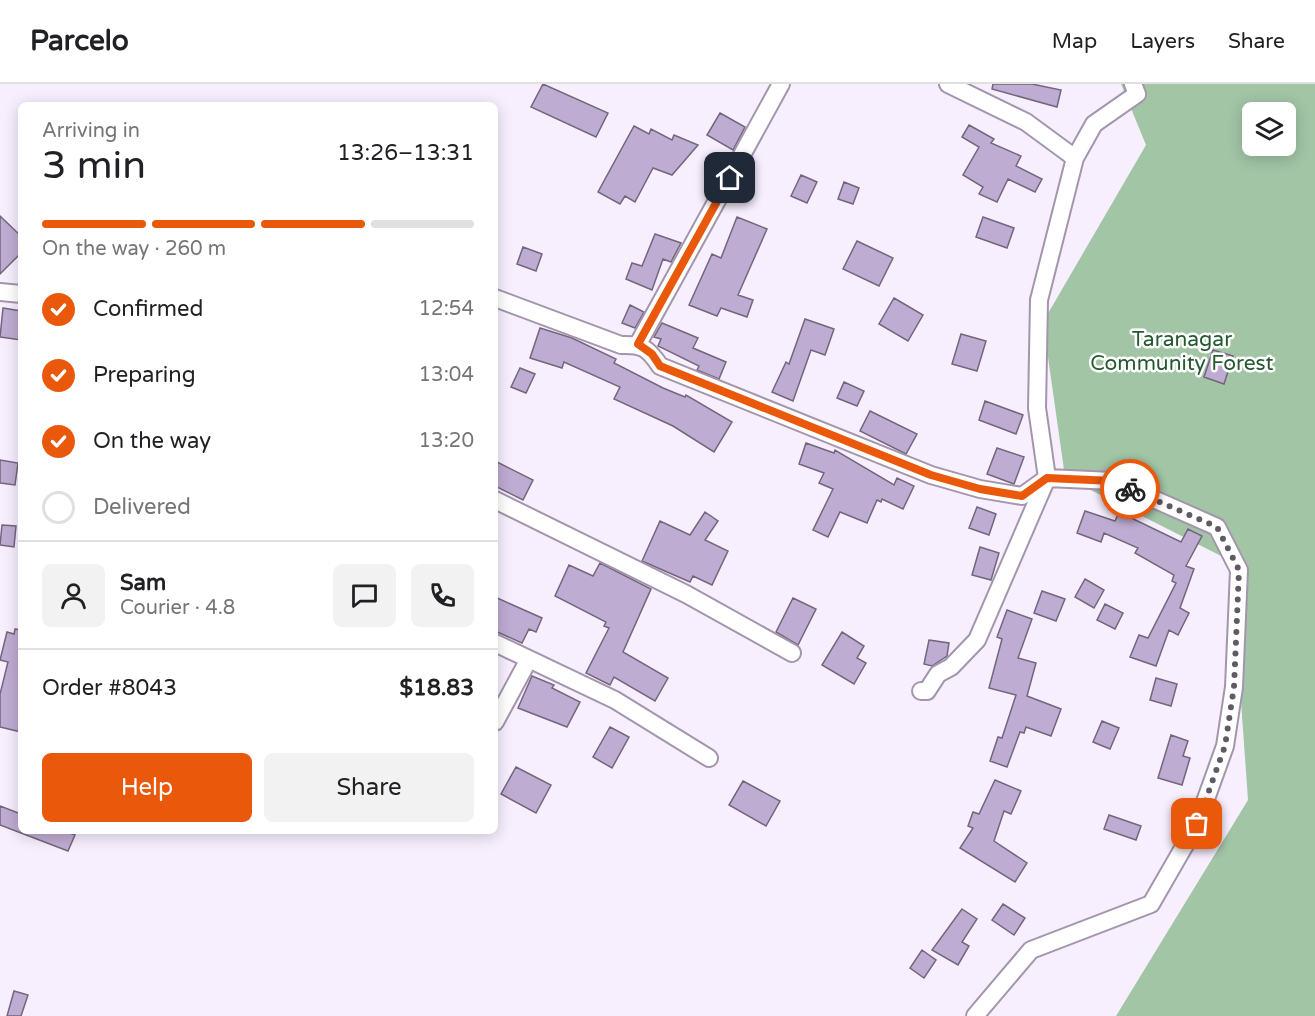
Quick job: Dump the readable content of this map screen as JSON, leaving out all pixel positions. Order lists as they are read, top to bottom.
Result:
{
  "parks": ["Taranagar Community Forest"],
  "page": {
    "header": "Parcelo",
    "nav": ["Map", "Layers", "Share"],
    "heading": ["3 min", "Arriving in", "13:26–13:31"],
    "panel": [
      "Sam",
      "Courier · 4.8",
      "Order #8043",
      "$18.83"
    ],
    "bar": "On the way · 260 m",
    "list": [
      ["Confirmed", "12:54"],
      ["Preparing", "13:04"],
      ["On the way", "13:20"],
      "Delivered"
    ],
    "buttons": ["Help", "Share"]
  }
}
